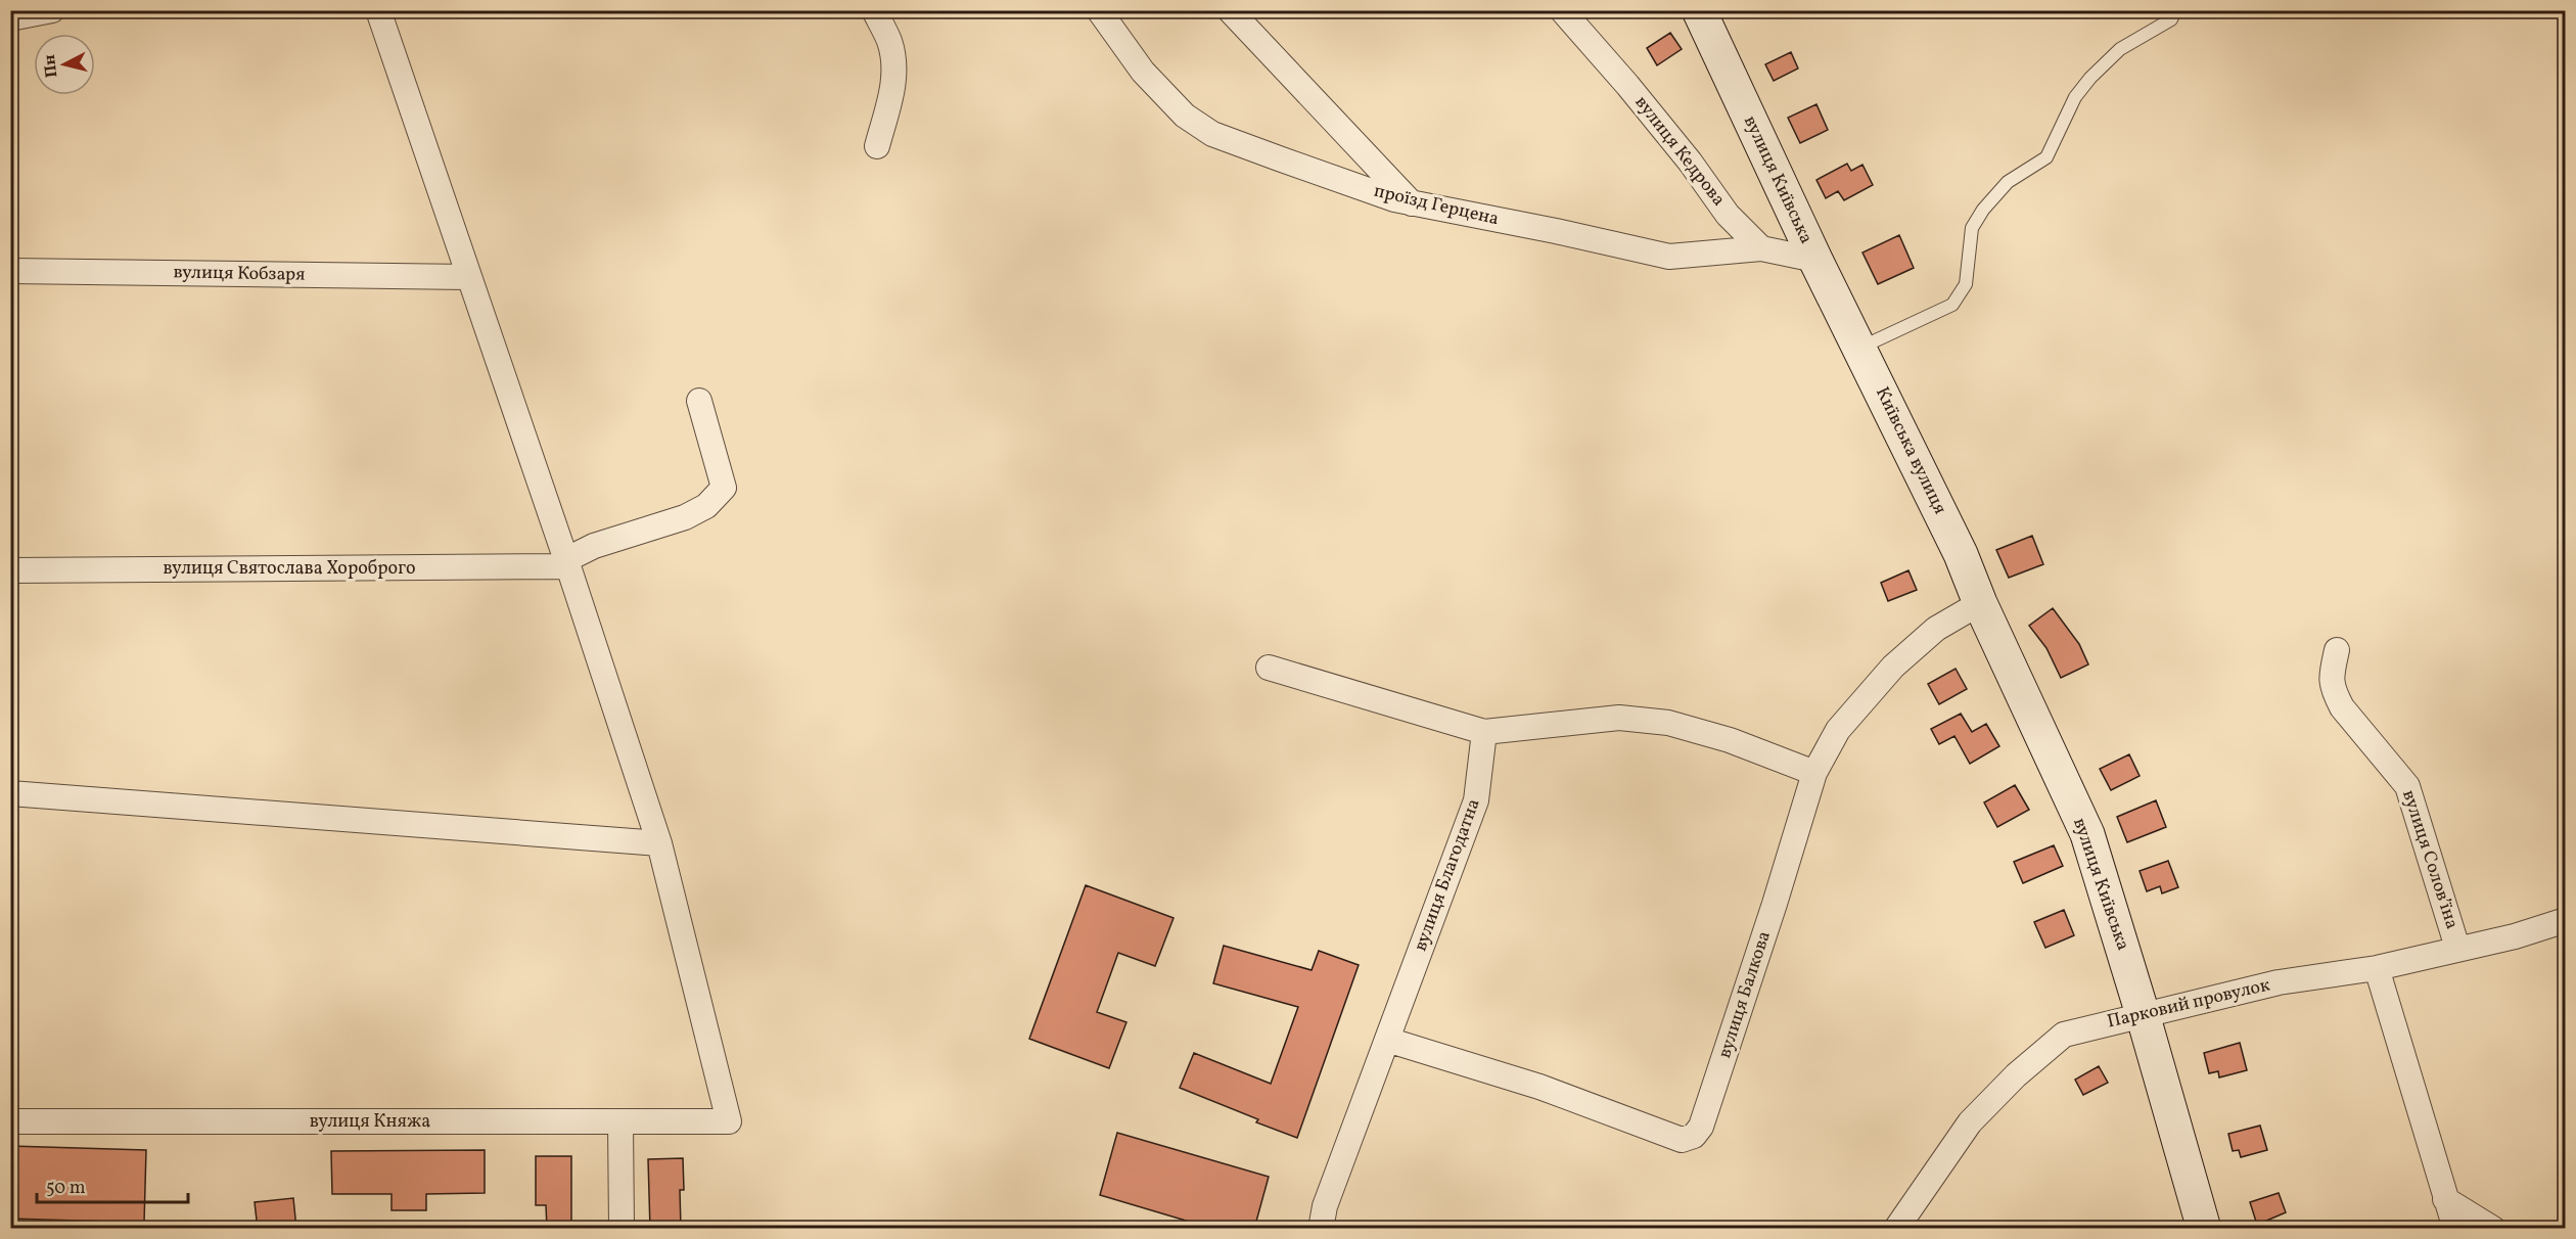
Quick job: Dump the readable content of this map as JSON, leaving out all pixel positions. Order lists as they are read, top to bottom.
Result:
{
  "streets": {
    "main road": ["вулиця Київська", "Київська вулиця"],
    "street": [
      "вулиця Кедрова",
      "проїзд Герцена",
      "вулиця Кобзаря",
      "вулиця Святослава Хороброго",
      "вулиця Соловʼїна",
      "вулиця Благодатна",
      "вулиця Балкова",
      "Парковий провулок",
      "вулиця Княжа"
    ]
  },
  "crossings": [
    ["вулиця Кедрова", "проїзд Герцена"],
    ["вулиця Київська", "Київська вулиця"],
    ["вулиця Київська", "вулиця Балкова"],
    ["вулиця Київська", "Парковий провулок"],
    ["вулиця Соловʼїна", "Парковий провулок"],
    ["вулиця Благодатна", "вулиця Балкова"]
  ],
  "scale_bar": "50 m",
  "north": "left"
}
